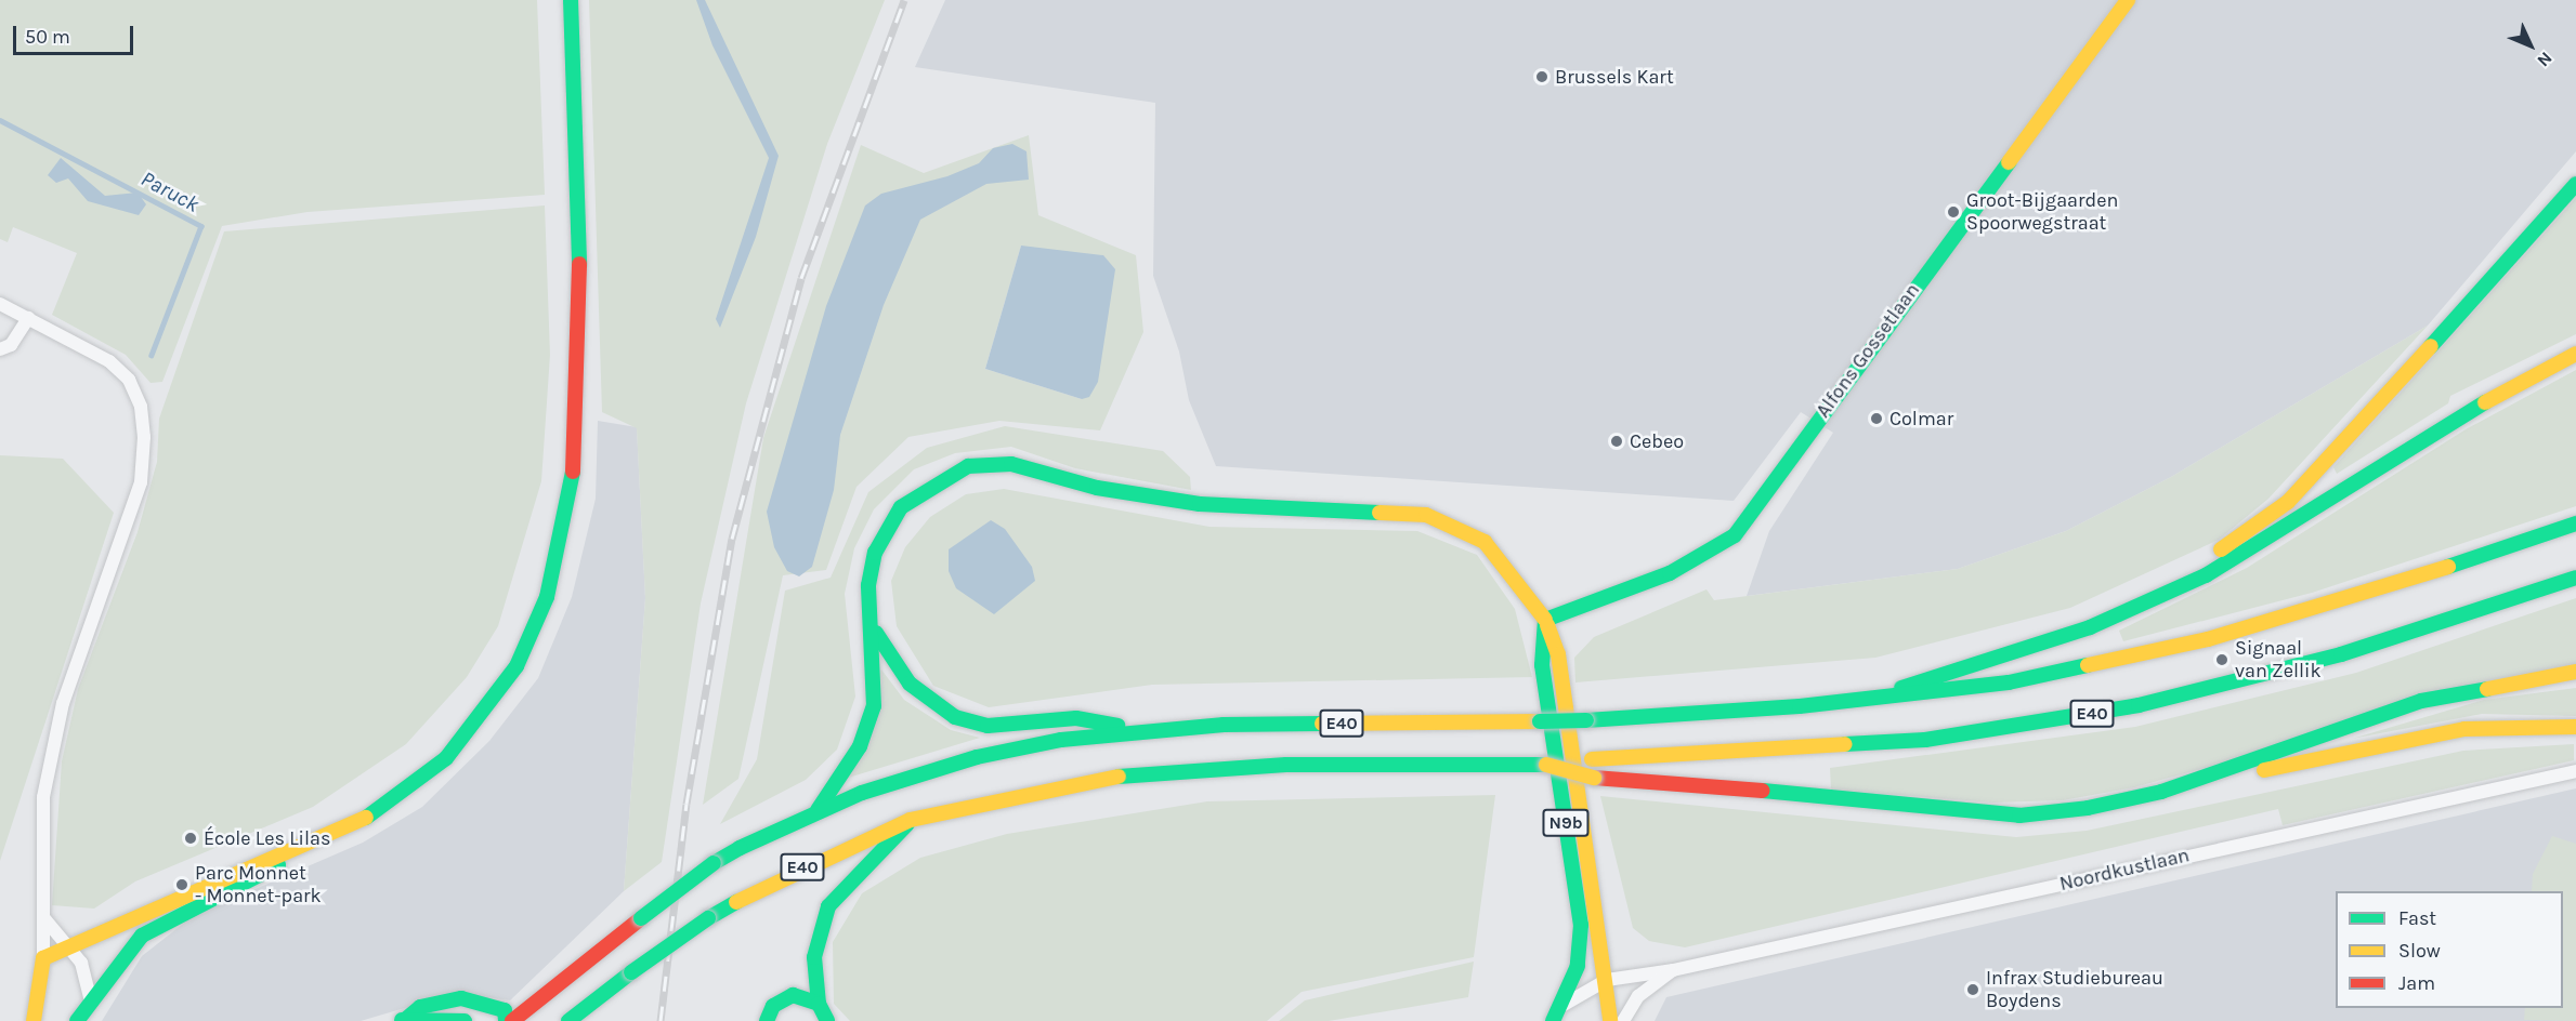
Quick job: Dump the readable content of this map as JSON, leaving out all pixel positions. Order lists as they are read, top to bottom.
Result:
{
  "streets": {
    "main road": ["Alfons Gossetlaan", "E40", "N9b"],
    "street": ["Noordkustlaan"]
  },
  "crossings": [
    ["Alfons Gossetlaan", "N9b"],
    ["N9b", "Noordkustlaan"]
  ],
  "water": ["Paruck"],
  "places": [
    "Brussels Kart",
    "Groot-Bijgaarden Spoorwegstraat",
    "Colmar",
    "Cebeo",
    "Signaal van Zellik",
    "École Les Lilas",
    "Parc Monnet - Monnet-park",
    "Infrax Studiebureau Boydens"
  ],
  "legend": ["Fast", "Slow", "Jam"],
  "scale_bar": "50 m",
  "north": "bottom right"
}
